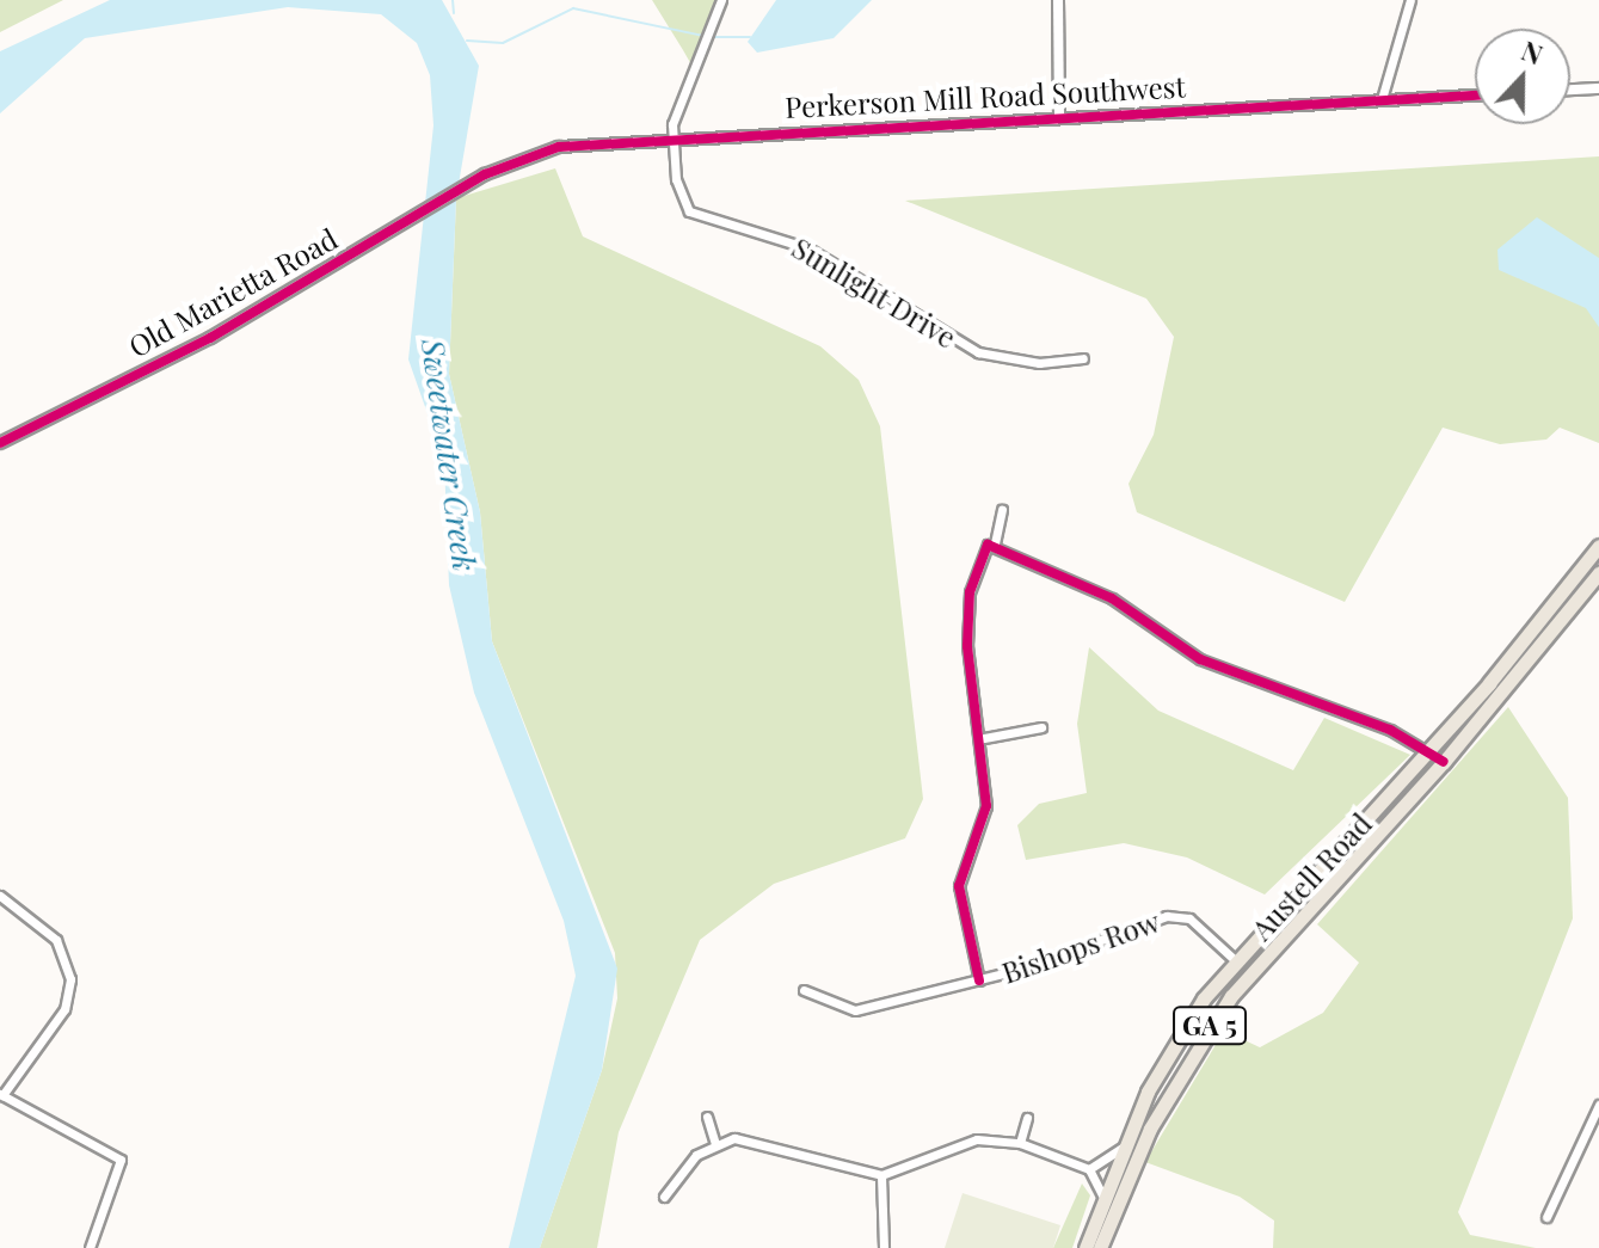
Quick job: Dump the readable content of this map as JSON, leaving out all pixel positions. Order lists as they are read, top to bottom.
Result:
{
  "streets": {
    "main road": ["Austell Road", "GA 5"],
    "street": [
      "Perkerson Mill Road Southwest",
      "Old Marietta Road",
      "Sunlight Drive",
      "Bishops Row"
    ]
  },
  "crossings": [
    ["Perkerson Mill Road Southwest", "Old Marietta Road"],
    ["Perkerson Mill Road Southwest", "Sunlight Drive"],
    ["Austell Road", "Bishops Row"]
  ],
  "water": ["Sweetwater Creek"],
  "north": "top"
}
